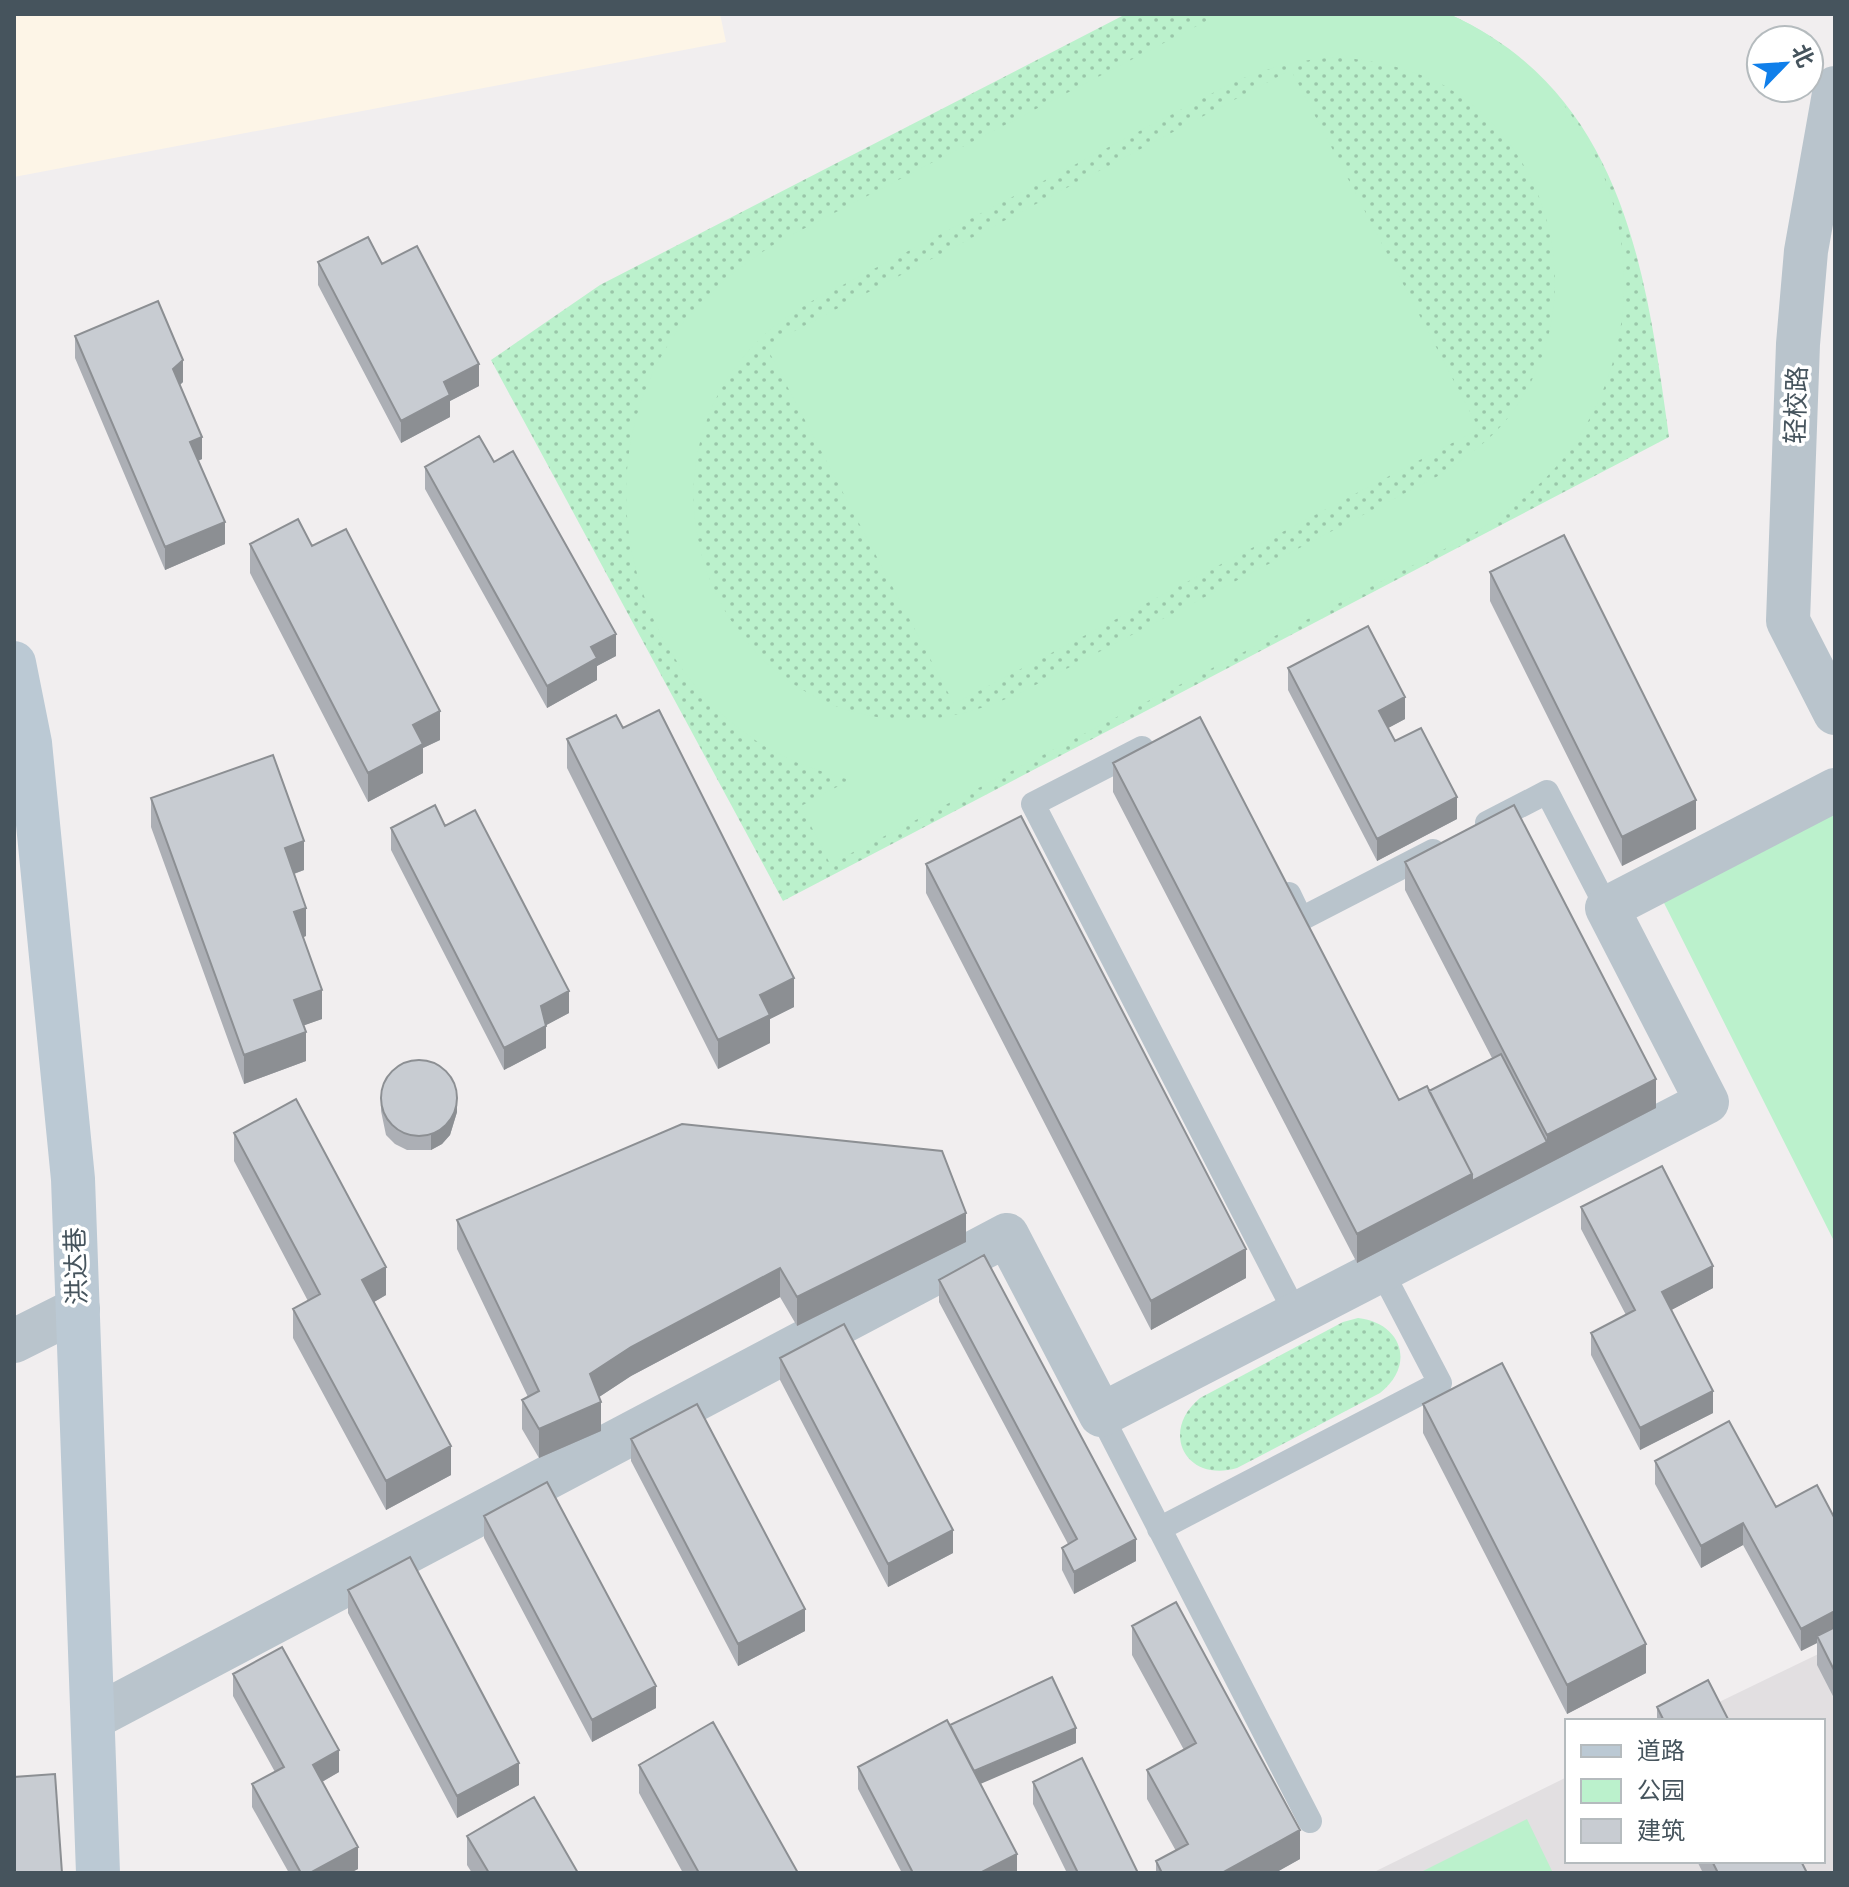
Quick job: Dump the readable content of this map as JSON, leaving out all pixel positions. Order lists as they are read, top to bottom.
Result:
{
  "streets": {
    "street": ["轻校路", "洪达巷"]
  },
  "legend": ["道路", "公园", "建筑"],
  "north": "top right"
}
